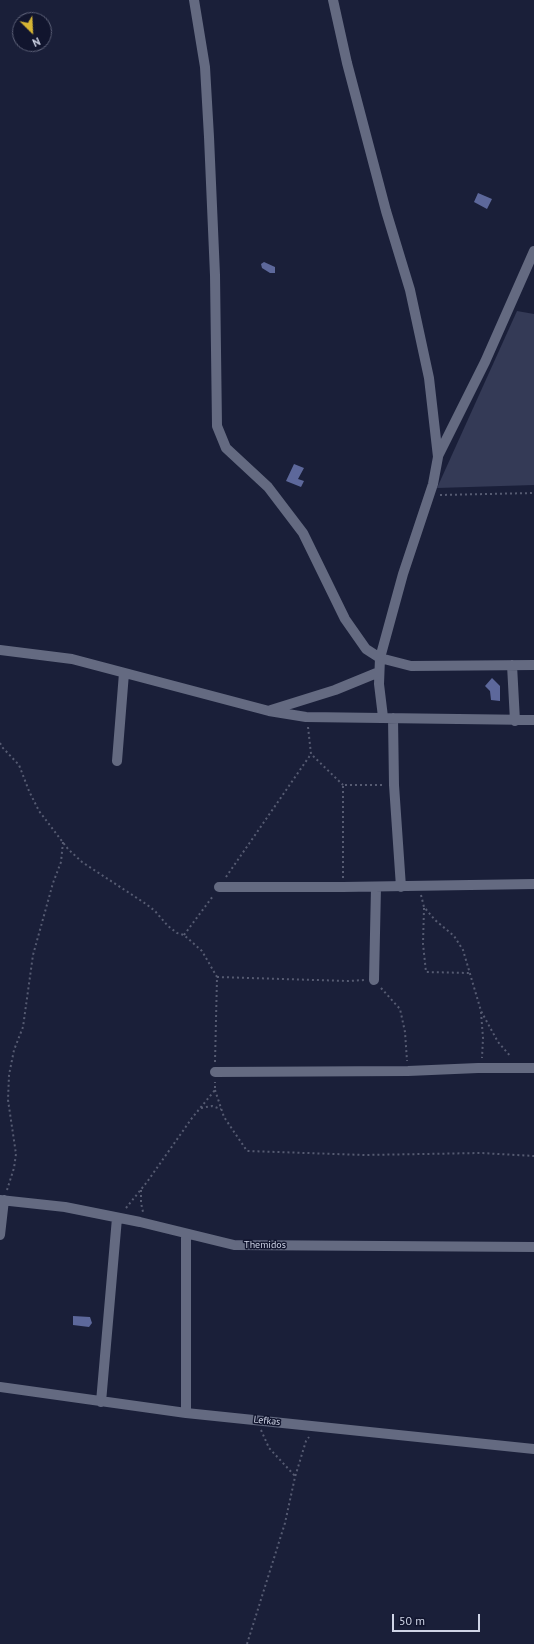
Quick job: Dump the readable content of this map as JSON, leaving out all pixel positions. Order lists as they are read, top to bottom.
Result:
{
  "streets": {
    "street": ["Themidos", "Lefkas"]
  },
  "scale_bar": "50 m",
  "north": "bottom right"
}
